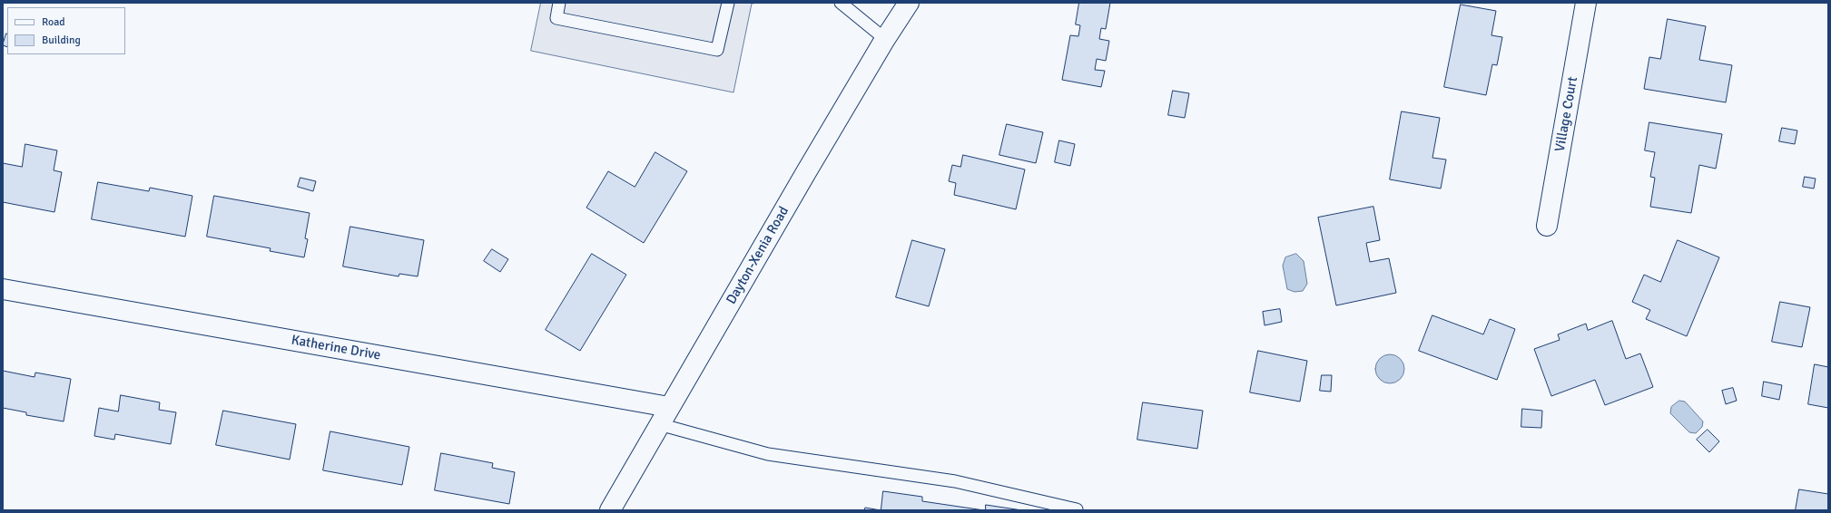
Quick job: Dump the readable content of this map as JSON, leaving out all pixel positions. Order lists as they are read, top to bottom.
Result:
{
  "streets": {
    "street": ["Village Court", "Dayton-Xenia Road", "Katherine Drive"]
  },
  "crossings": [
    ["Dayton-Xenia Road", "Katherine Drive"]
  ],
  "legend": ["Road", "Building"]
}
